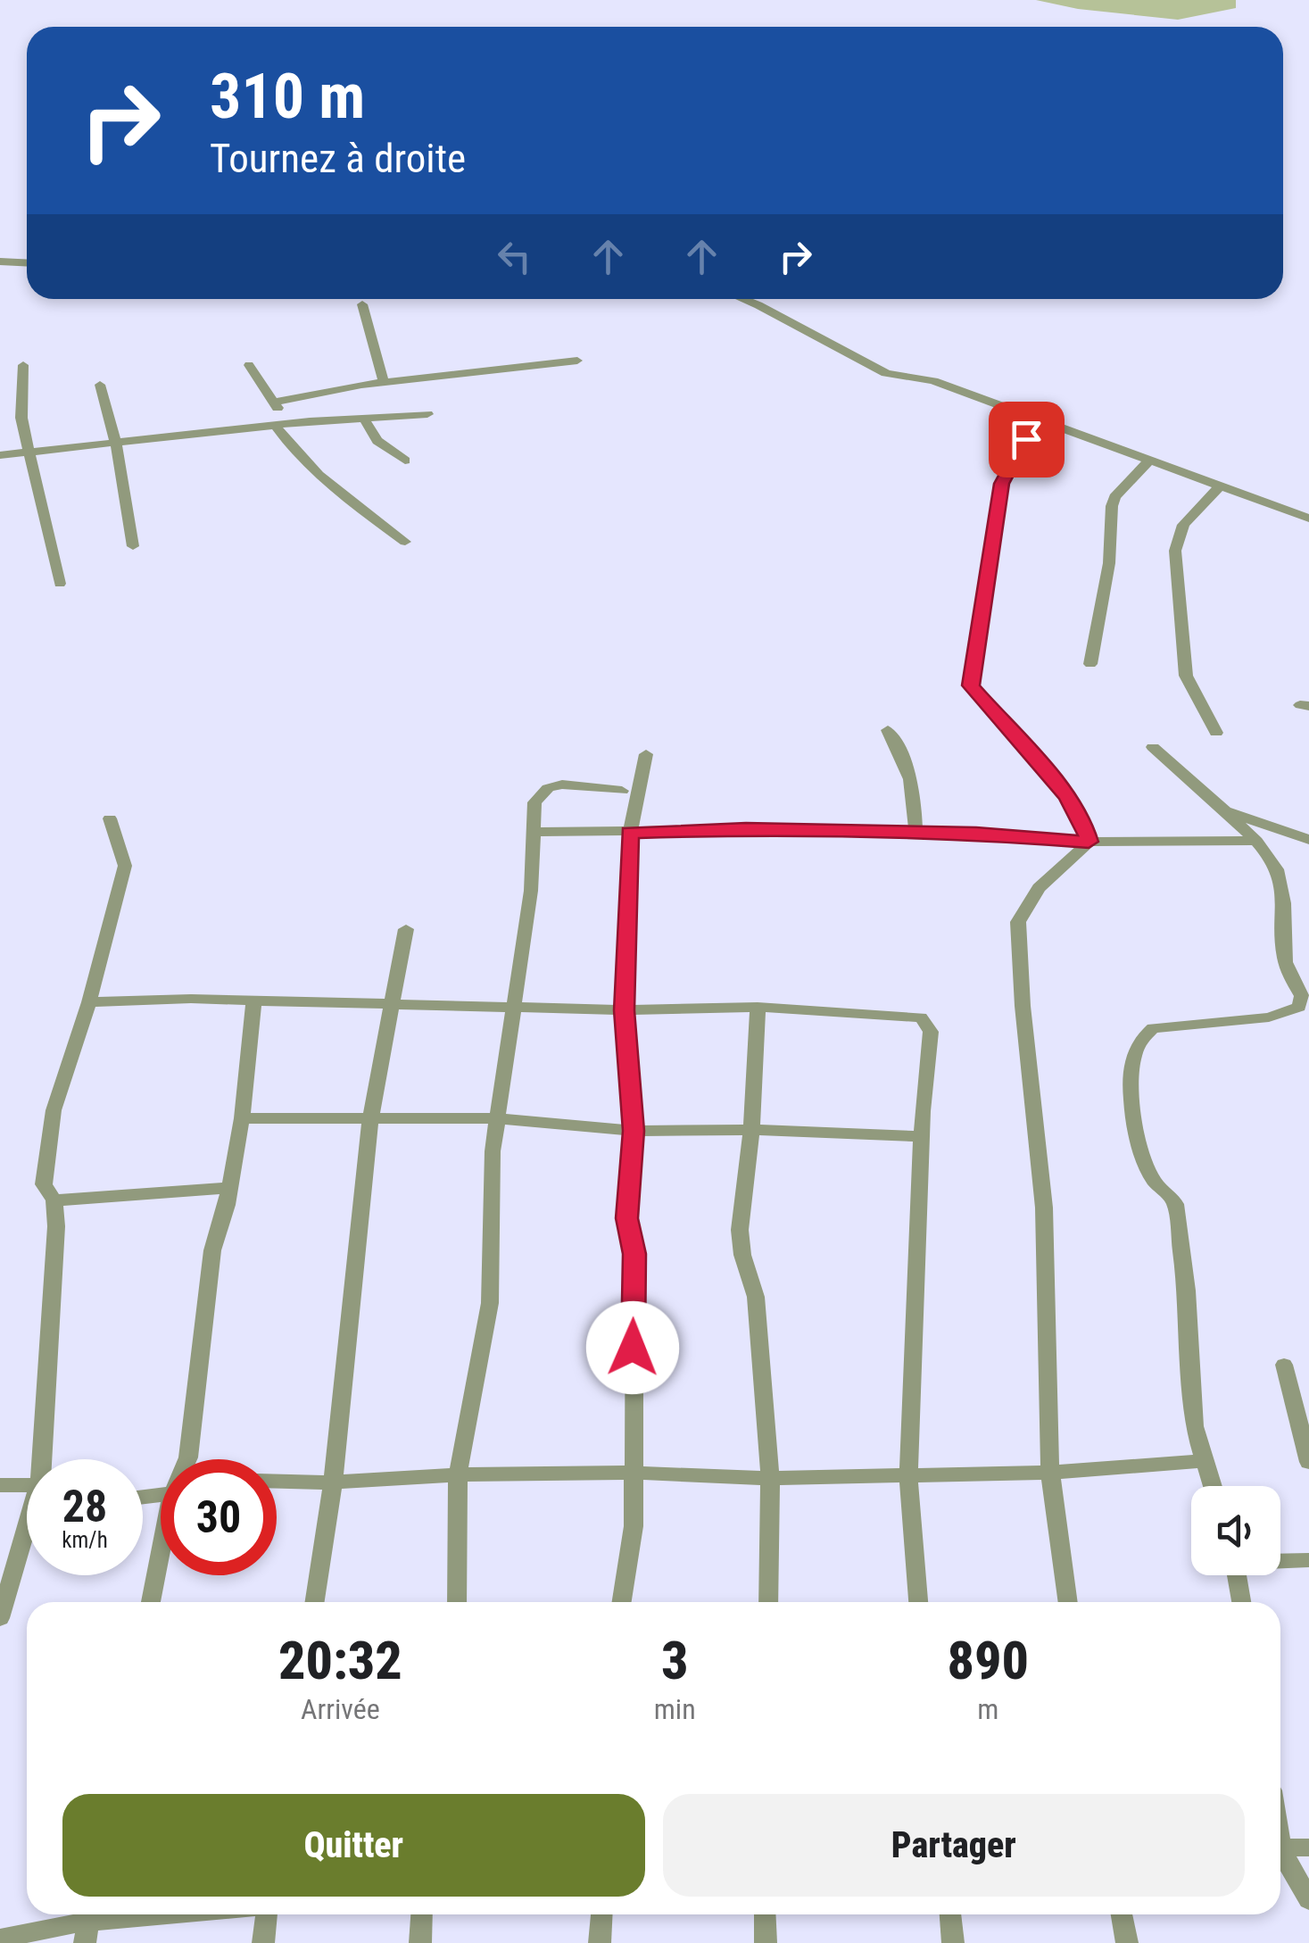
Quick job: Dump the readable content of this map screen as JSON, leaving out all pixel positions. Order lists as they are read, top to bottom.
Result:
{
  "page": {
    "turn": ["310 m", "Tournez à droite"],
    "speed": "28 km/h",
    "limit": "30",
    "eta": [
      "20:32",
      "Arrivée",
      "3",
      "min",
      "890",
      "m"
    ],
    "buttons": ["Quitter", "Partager"]
  }
}
